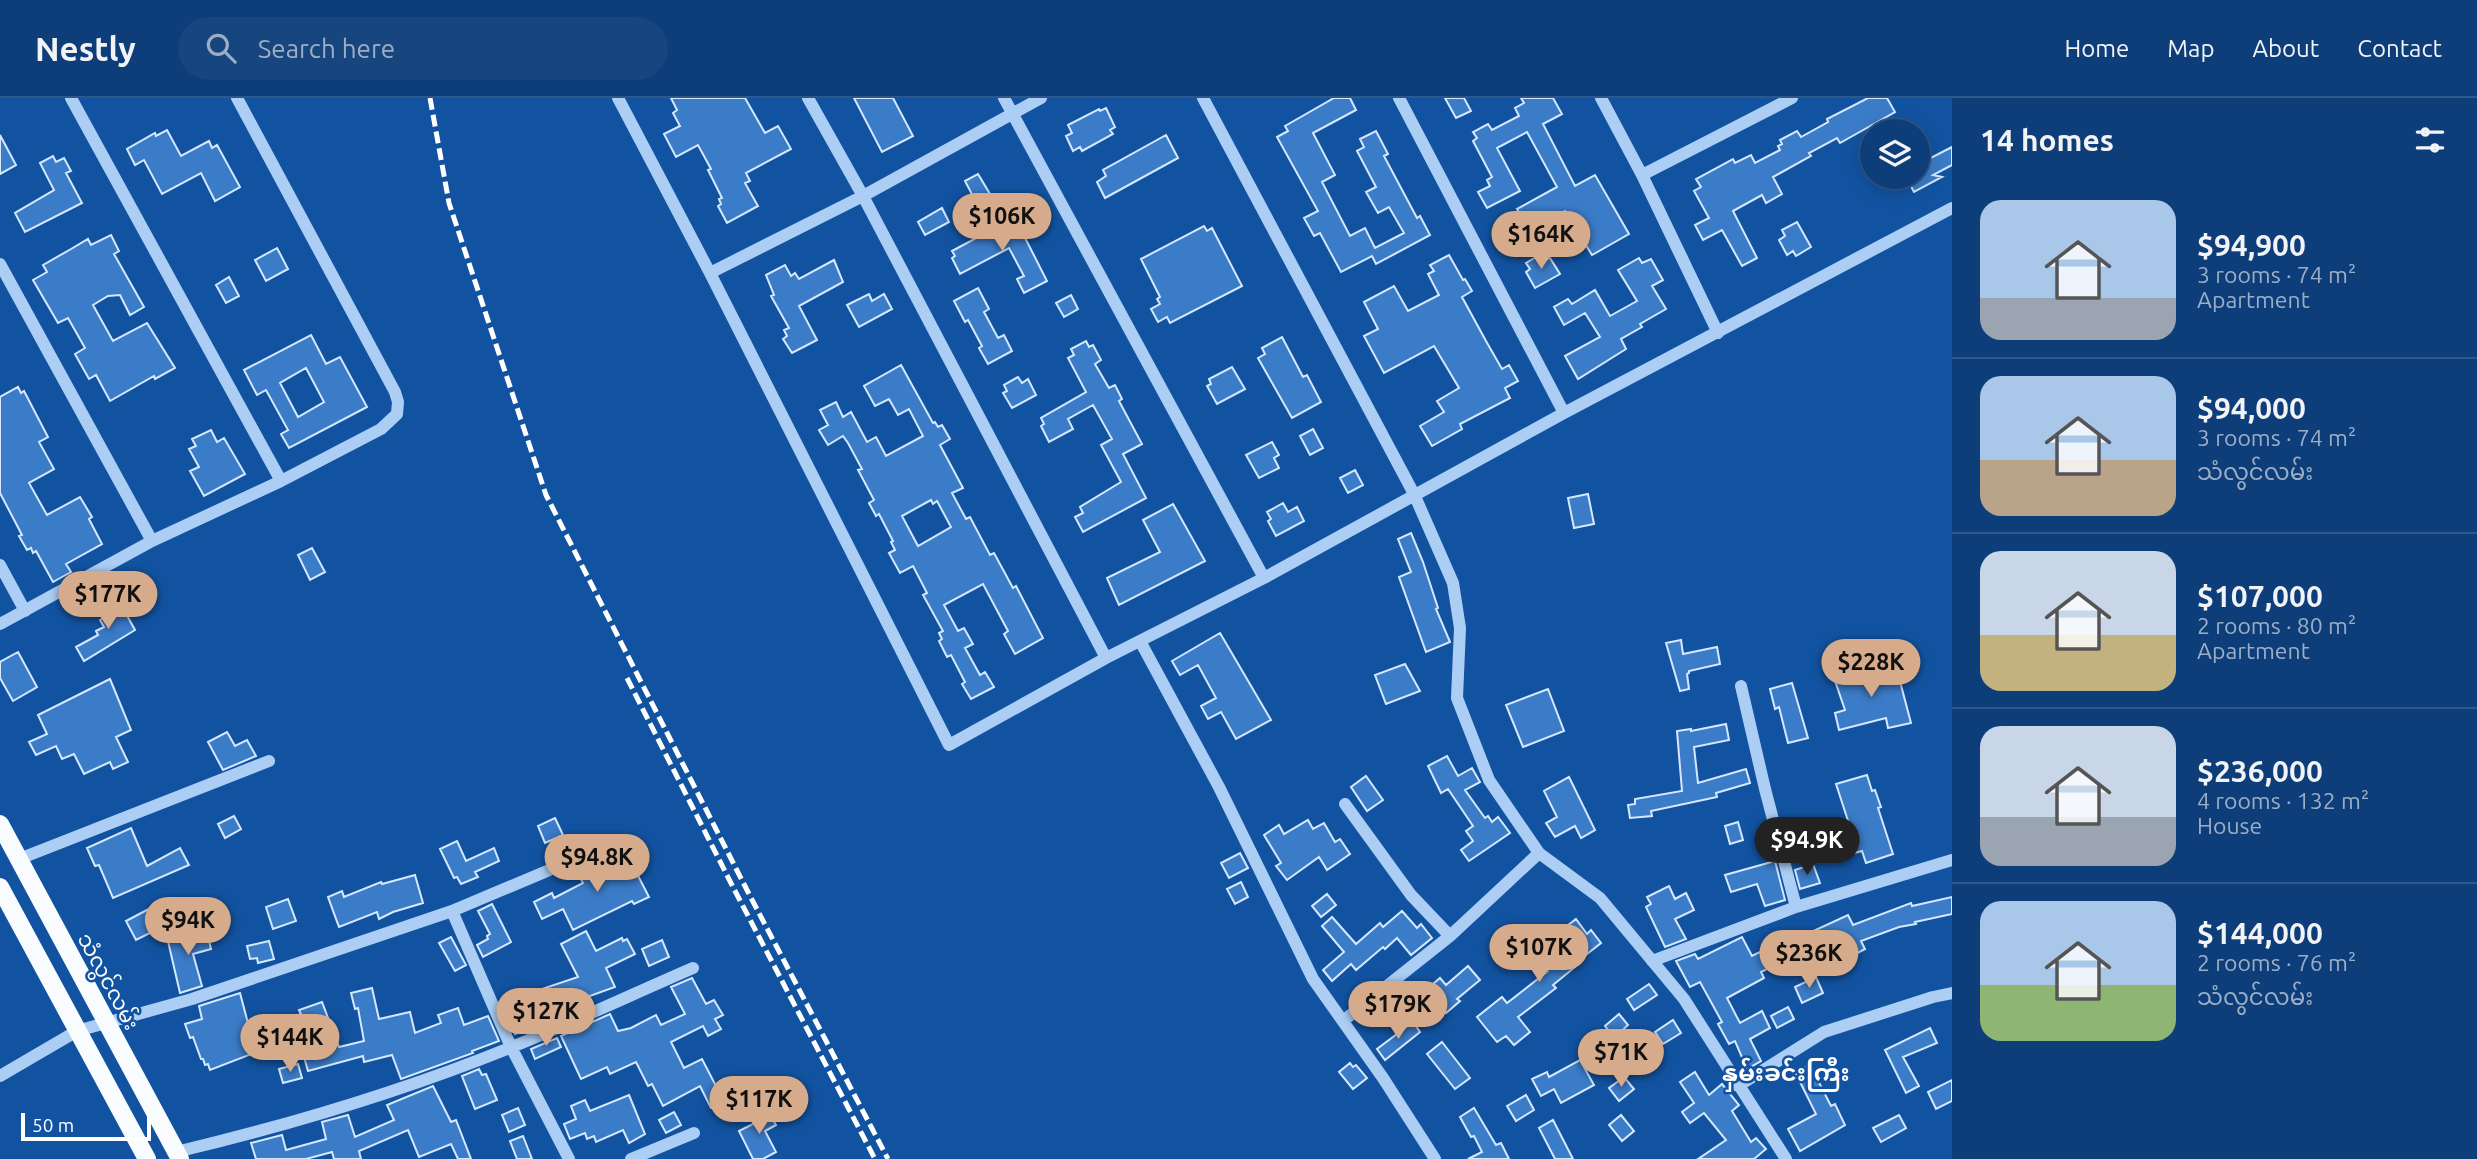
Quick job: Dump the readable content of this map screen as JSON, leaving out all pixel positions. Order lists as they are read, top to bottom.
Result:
{
  "streets": {
    "main road": ["သံလွင်လမ်း"]
  },
  "districts": ["နှမ်းခင်းကြီး"],
  "scale_bar": "50 m",
  "page": {
    "header": "Nestly",
    "search": "Search here",
    "nav": [
      "Home",
      "Map",
      "About",
      "Contact"
    ],
    "heading": "14 homes",
    "list": [
      {
        "name": "$94,900",
        "note": "3 rooms · 74 m² · Apartment"
      },
      {
        "name": "$94,000",
        "note": "3 rooms · 74 m² · သံလွင်လမ်း"
      },
      {
        "name": "$107,000",
        "note": "2 rooms · 80 m² · Apartment"
      },
      {
        "name": "$236,000",
        "note": "4 rooms · 132 m² · House"
      },
      {
        "name": "$144,000",
        "note": "2 rooms · 76 m² · သံလွင်လမ်း"
      }
    ],
    "price": [
      "$106K",
      "$164K",
      "$177K",
      "$228K",
      "$94.9K",
      "$94.8K",
      "$94K",
      "$107K",
      "$236K",
      "$179K",
      "$127K",
      "$144K",
      "$71K",
      "$117K"
    ],
    "scale": "50 m"
  }
}
